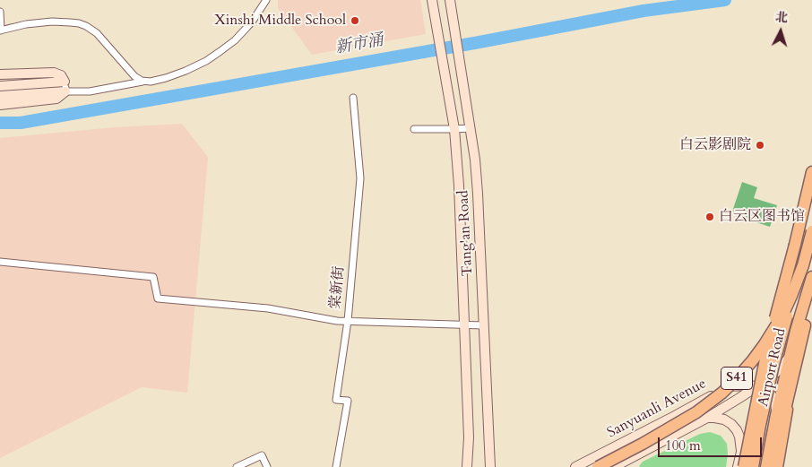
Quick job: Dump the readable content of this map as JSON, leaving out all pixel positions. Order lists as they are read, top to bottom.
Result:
{
  "streets": {
    "highway": ["Airport Road", "S41"],
    "street": ["Tang'an Road", "棠新街", "Sanyuanli Avenue"]
  },
  "crossings": [
    ["Airport Road", "Sanyuanli Avenue"]
  ],
  "water": ["新市涌"],
  "places": ["Xinshi Middle School", "白云影剧院", "白云区图书馆"],
  "scale_bar": "100 m",
  "north": "top"
}
